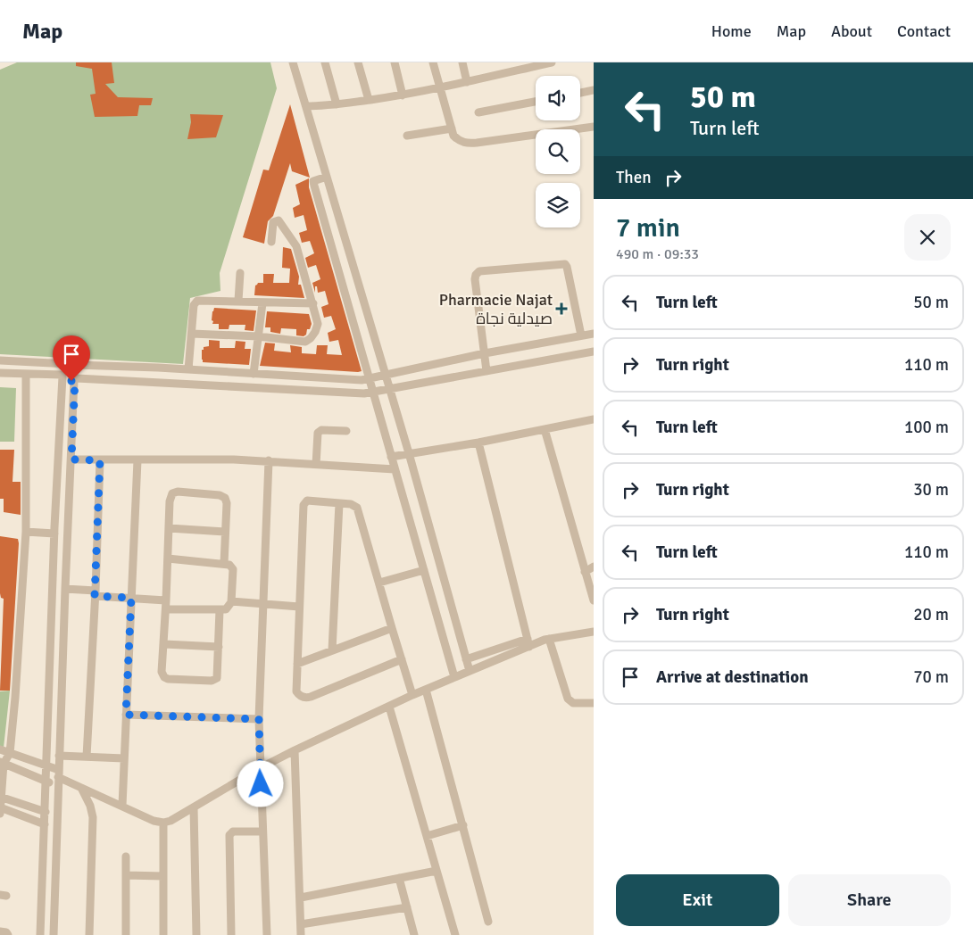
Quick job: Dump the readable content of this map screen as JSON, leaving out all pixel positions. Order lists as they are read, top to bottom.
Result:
{
  "places": {
    "health": ["Pharmacie Najat صيدلية نجاة"]
  },
  "page": {
    "header": "Map",
    "nav": [
      "Home",
      "Map",
      "About",
      "Contact"
    ],
    "turn": ["50 m", "Turn left"],
    "then": "Then",
    "heading": ["7 min", "490 m · 09:33"],
    "list": [
      {
        "name": "Turn left",
        "value": "50 m"
      },
      {
        "name": "Turn right",
        "value": "110 m"
      },
      {
        "name": "Turn left",
        "value": "100 m"
      },
      {
        "name": "Turn right",
        "value": "30 m"
      },
      {
        "name": "Turn left",
        "value": "110 m"
      },
      {
        "name": "Turn right",
        "value": "20 m"
      },
      {
        "name": "Arrive at destination",
        "value": "70 m"
      }
    ],
    "buttons": ["Exit", "Share"]
  }
}
